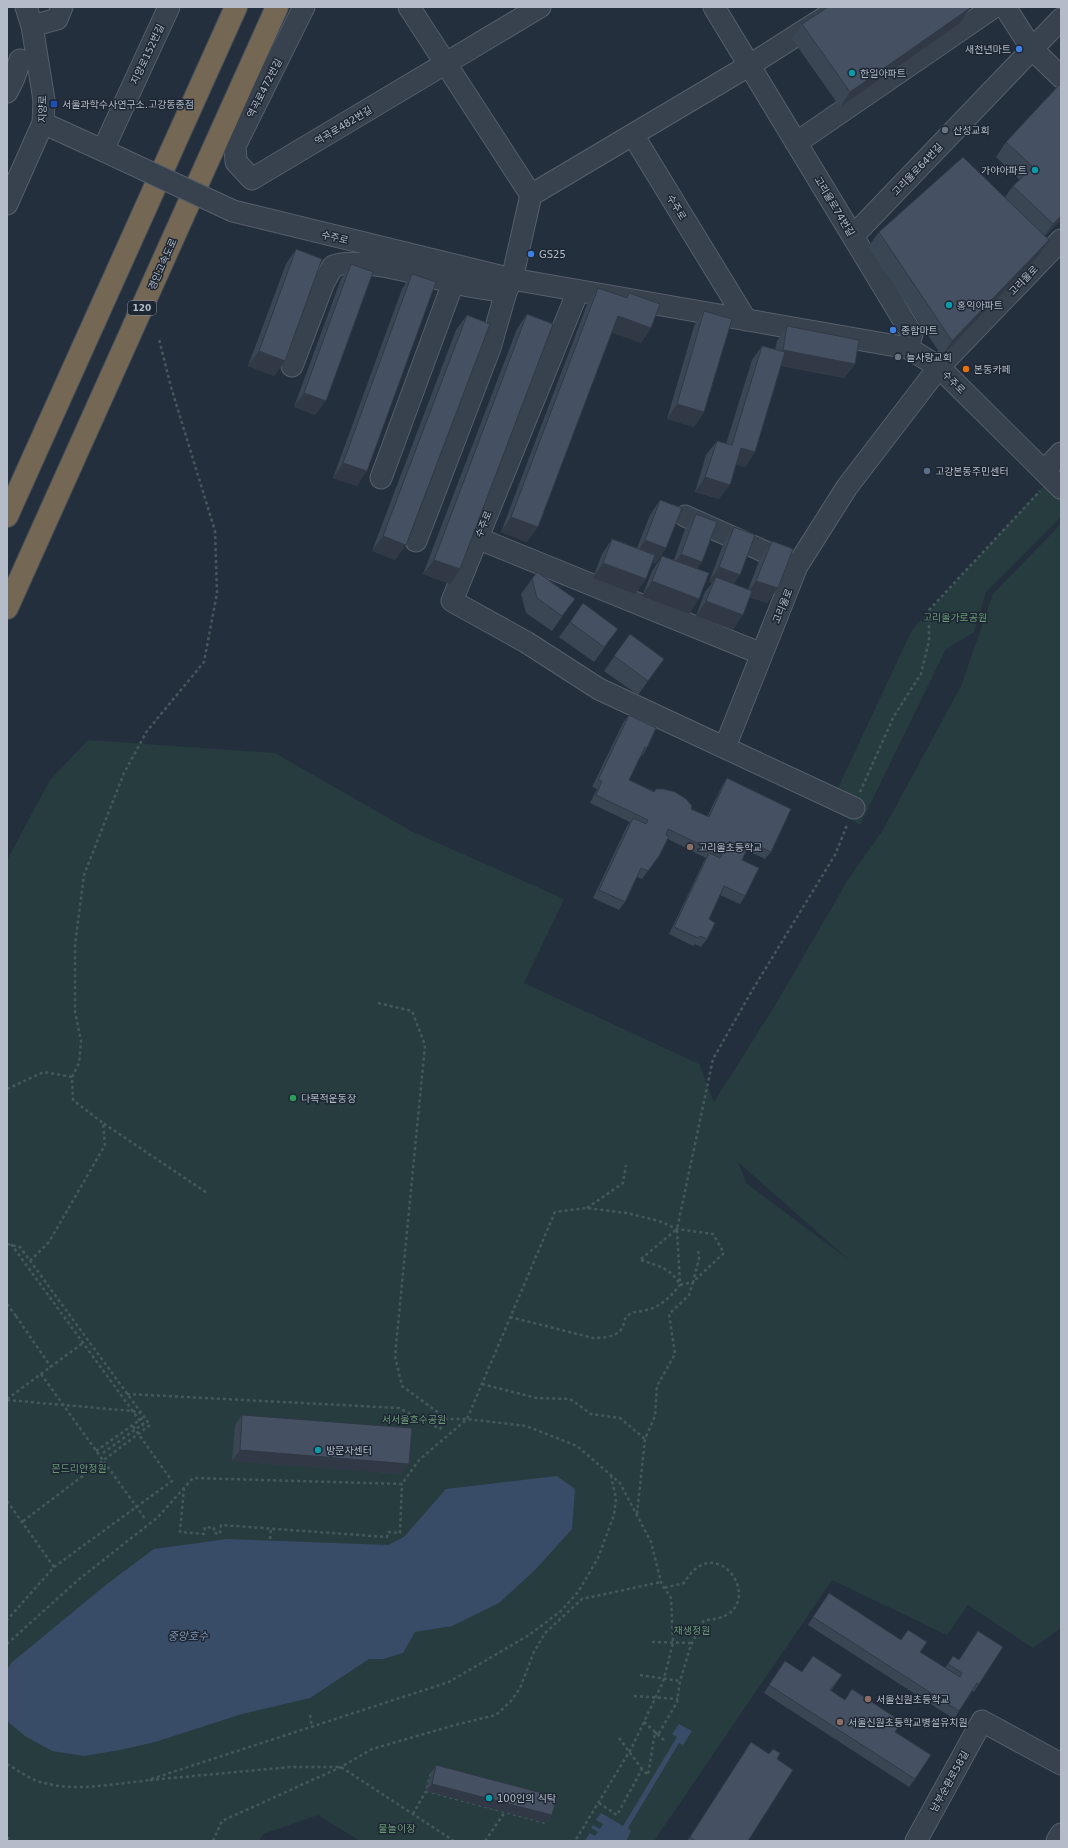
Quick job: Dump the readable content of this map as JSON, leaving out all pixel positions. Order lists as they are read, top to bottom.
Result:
{
  "streets": {
    "highway": ["경인고속도로", "120"],
    "street": [
      "지양로152번길",
      "역곡로472번길",
      "지양로",
      "역곡로482번길",
      "고리울로64번길",
      "고리울로74번길",
      "수주로",
      "고리울로",
      "남부순환로58길"
    ]
  },
  "crossings": [
    ["지양로152번길", "수주로"],
    ["역곡로472번길", "역곡로482번길"],
    ["고리울로64번길", "고리울로74번길"],
    ["고리울로74번길", "수주로"],
    ["수주로", "고리울로"]
  ],
  "water": ["중앙호수"],
  "parks": [
    "고리울가로공원",
    "서서울호수공원",
    "몬드리안정원",
    "재생정원",
    "물놀이장"
  ],
  "places": {
    "other": [
      "새천년마트",
      "한일아파트",
      "산성교회",
      "가야아파트",
      "GS25",
      "홍익아파트",
      "종합마트",
      "늘사랑교회",
      "본동카페",
      "고강본동주민센터",
      "고리울초등학교",
      "다목적운동장",
      "방문자센터",
      "서울신원초등학교",
      "서울신원초등학교병설유치원",
      "100인의 식탁"
    ],
    "transit": ["서울과학수사연구소.고강동종점"]
  }
}
